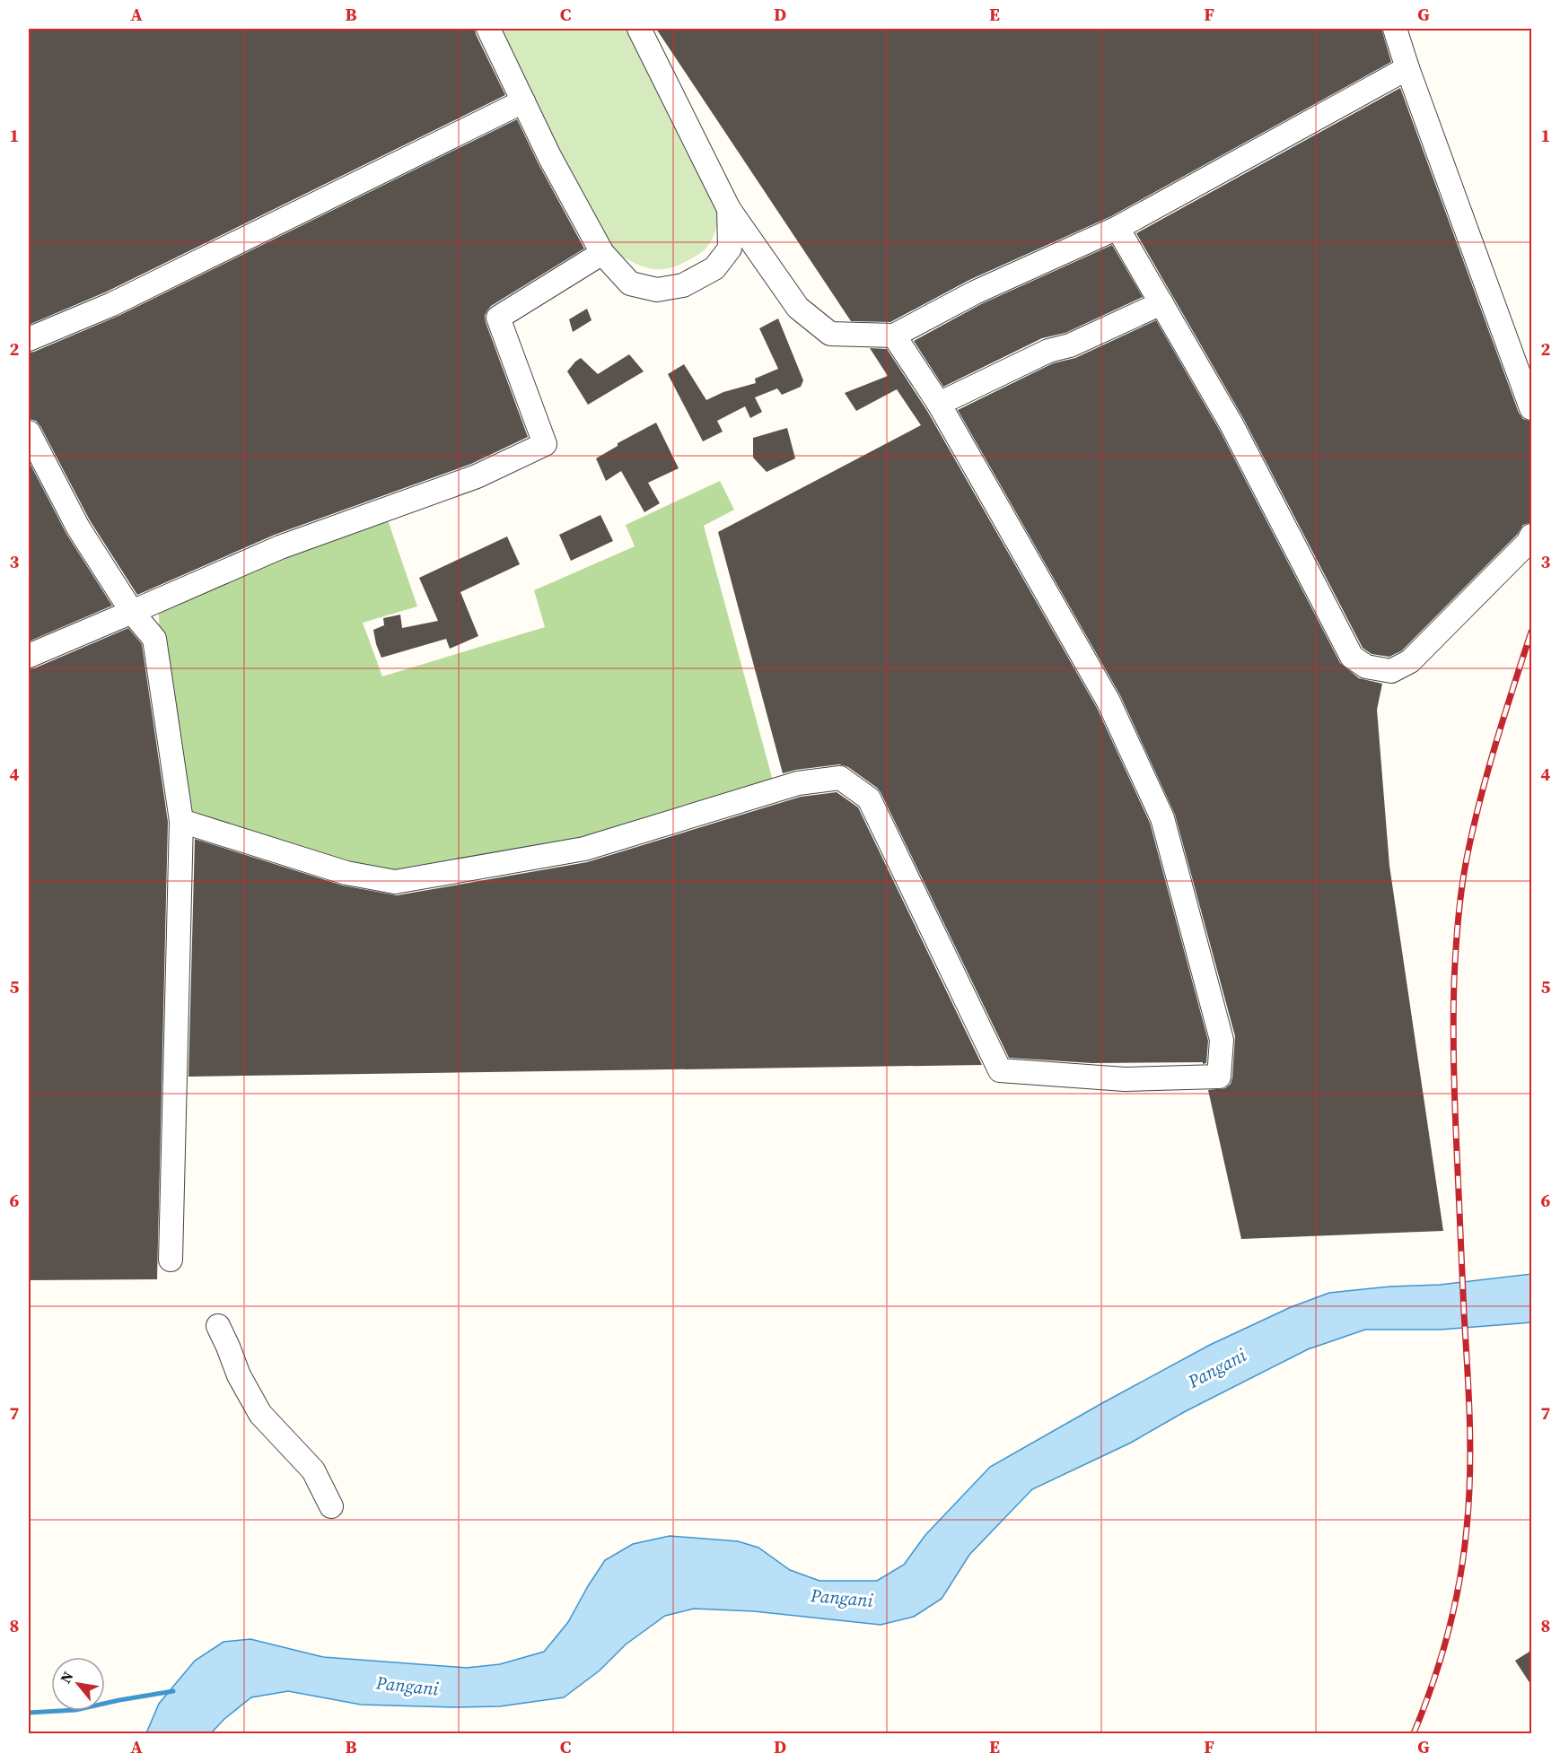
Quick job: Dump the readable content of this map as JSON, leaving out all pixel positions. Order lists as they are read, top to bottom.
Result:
{
  "water": ["Pangani"],
  "north": "top left",
  "grid": {
    "columns": [
      "A",
      "B",
      "C",
      "D",
      "E",
      "F",
      "G"
    ],
    "rows": [
      "1",
      "2",
      "3",
      "4",
      "5",
      "6",
      "7",
      "8"
    ]
  }
}
